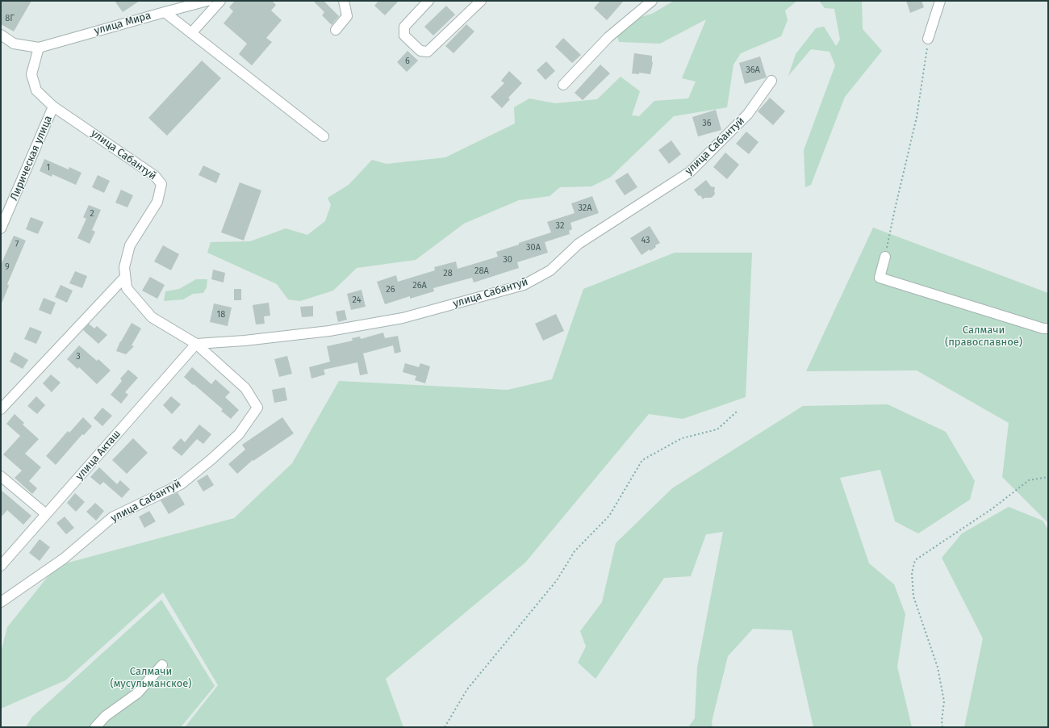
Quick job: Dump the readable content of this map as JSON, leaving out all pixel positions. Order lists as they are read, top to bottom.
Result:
{
  "streets": {
    "street": [
      "улица Мира",
      "улица Сабантуй",
      "Лирическая улица",
      "улица Акташ"
    ]
  },
  "crossings": [
    ["улица Мира", "улица Сабантуй"],
    ["улица Сабантуй", "Лирическая улица"],
    ["улица Сабантуй", "улица Акташ"]
  ],
  "parks": ["Салмачи (православное)", "Салмачи (мусульманское)"],
  "house_numbers": [
    "8Г",
    "6",
    "36А",
    "36",
    "1",
    "32А",
    "2",
    "32",
    "43",
    "7",
    "30А",
    "30",
    "9",
    "28А",
    "28",
    "26А",
    "26",
    "24",
    "18",
    "3"
  ]
}
